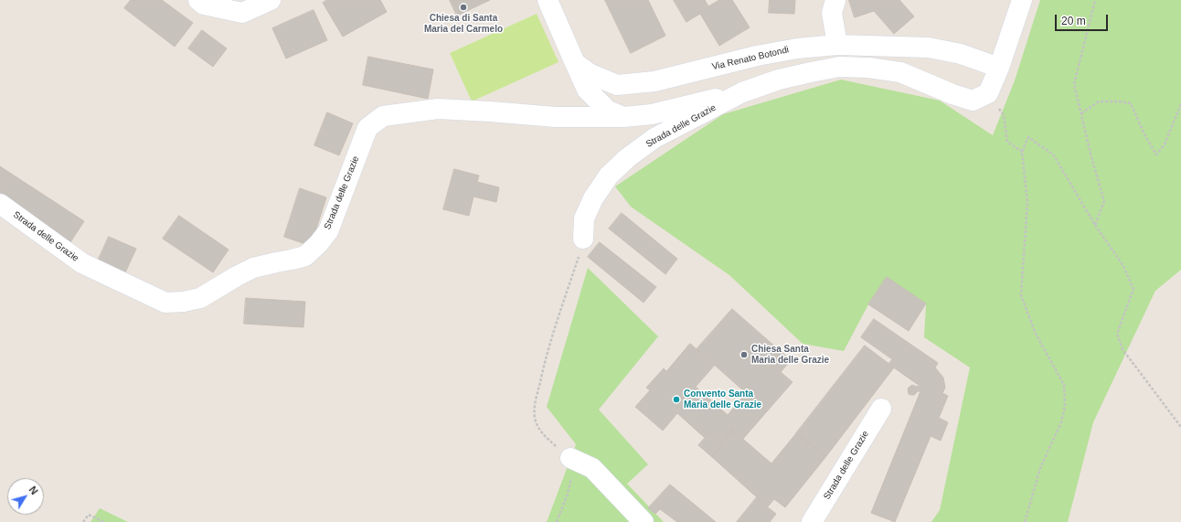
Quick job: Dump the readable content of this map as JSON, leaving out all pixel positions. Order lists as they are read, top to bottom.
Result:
{
  "streets": {
    "street": ["Via Renato Botondi", "Strada delle Grazie"]
  },
  "crossings": [
    ["Via Renato Botondi", "Strada delle Grazie"]
  ],
  "places": ["Chiesa di Santa Maria del Carmelo", "Chiesa Santa Maria delle Grazie", "Convento Santa Maria delle Grazie"],
  "scale_bar": "20 m",
  "north": "top right"
}
